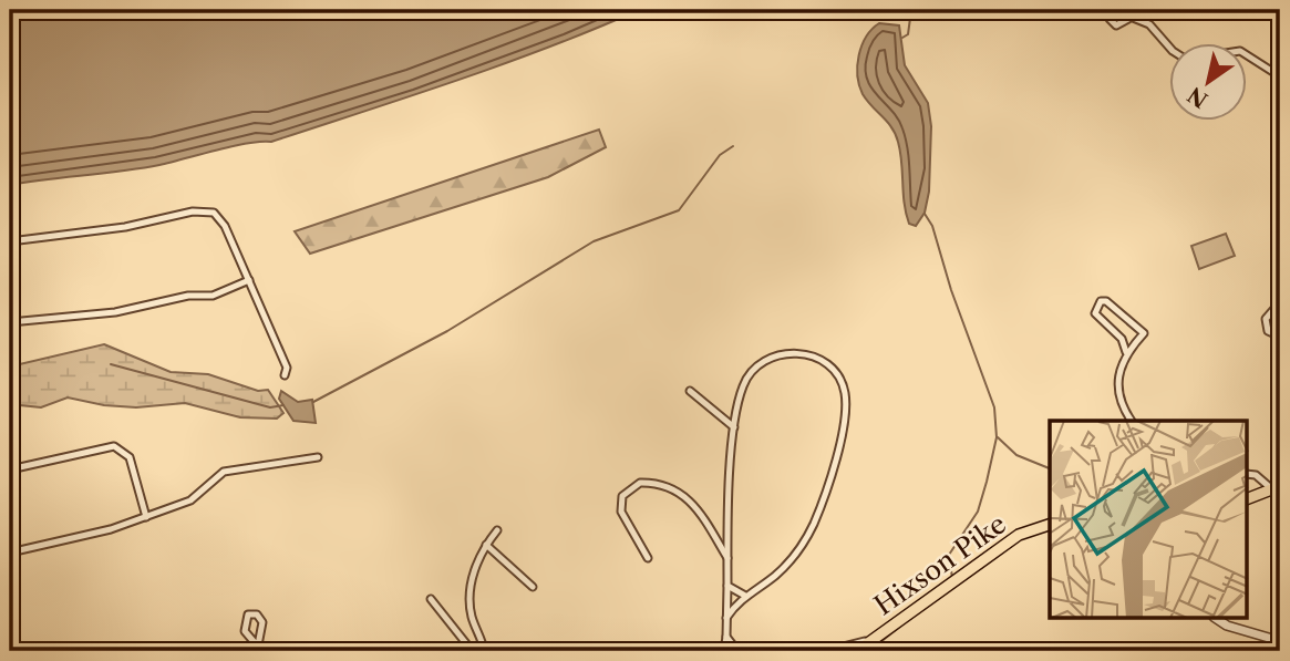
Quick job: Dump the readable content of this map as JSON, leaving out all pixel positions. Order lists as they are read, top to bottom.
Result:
{
  "streets": {
    "main road": ["Hixson Pike"]
  },
  "north": "bottom left"
}
